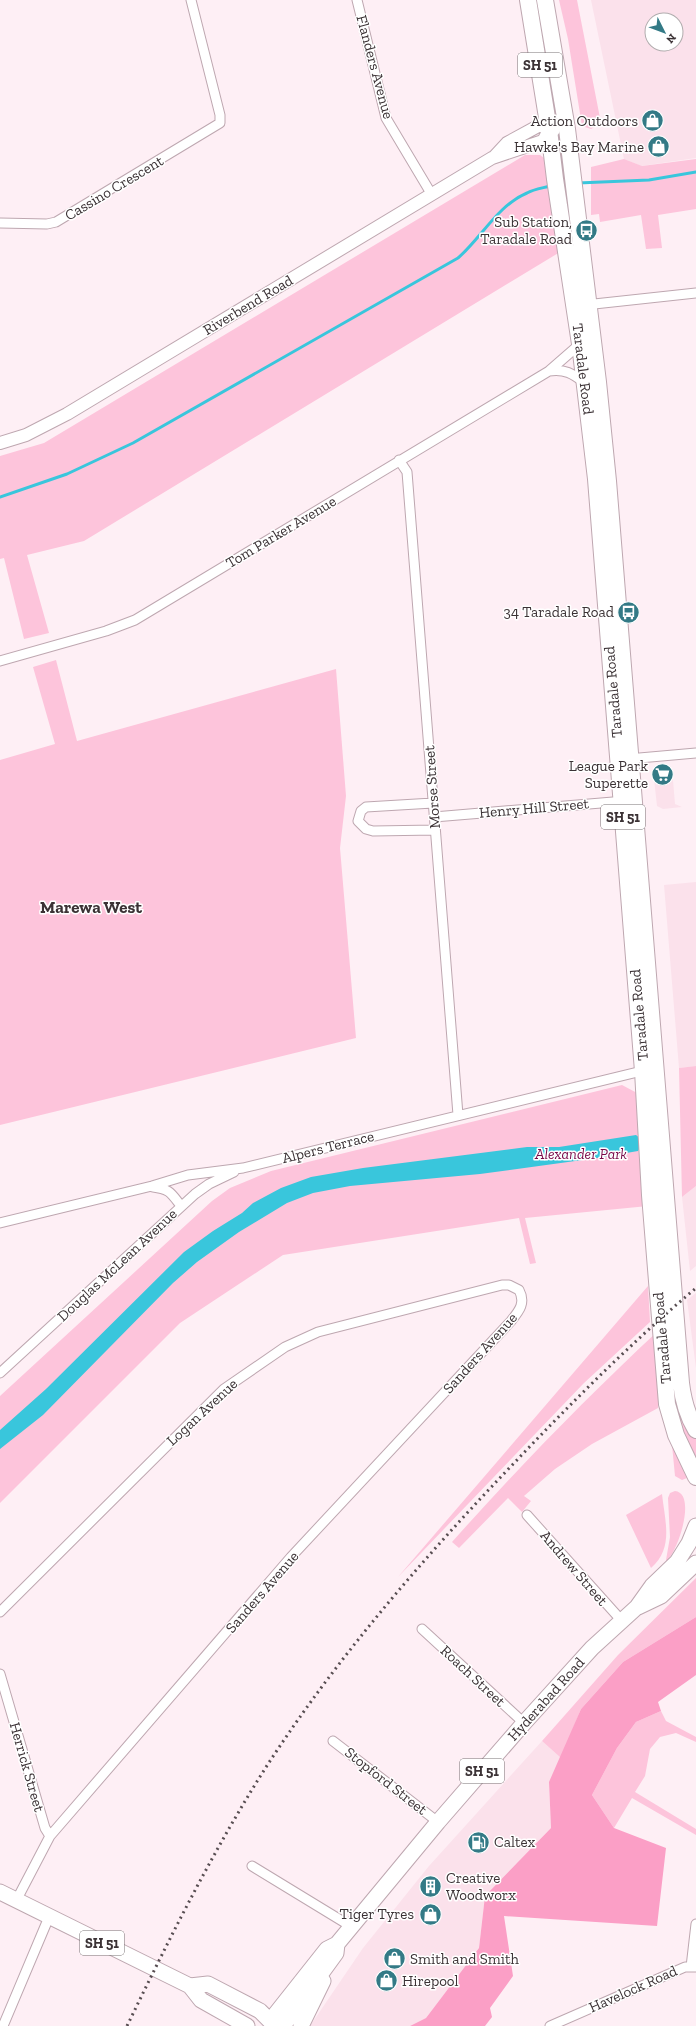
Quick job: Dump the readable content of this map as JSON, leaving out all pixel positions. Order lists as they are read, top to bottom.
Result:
{
  "streets": {
    "highway": ["SH 51", "Taradale Road"],
    "main road": ["Hyderabad Road"],
    "street": [
      "Flanders Avenue",
      "Cassino Crescent",
      "Riverbend Road",
      "Tom Parker Avenue",
      "Morse Street",
      "Henry Hill Street",
      "Alpers Terrace",
      "Douglas McLean Avenue",
      "Sanders Avenue",
      "Logan Avenue",
      "Andrew Street",
      "Roach Street",
      "Herrick Street",
      "Stopford Street",
      "Havelock Road"
    ]
  },
  "crossings": [
    ["SH 51", "Sanders Avenue"],
    ["SH 51", "Hyderabad Road"],
    ["Flanders Avenue", "Riverbend Road"],
    ["Riverbend Road", "Taradale Road"],
    ["Taradale Road", "Tom Parker Avenue"],
    ["Taradale Road", "Henry Hill Street"],
    ["Taradale Road", "Alpers Terrace"],
    ["Tom Parker Avenue", "Morse Street"],
    ["Morse Street", "Henry Hill Street"],
    ["Morse Street", "Alpers Terrace"],
    ["Alpers Terrace", "Douglas McLean Avenue"],
    ["Sanders Avenue", "Logan Avenue"],
    ["Sanders Avenue", "Herrick Street"],
    ["Andrew Street", "Hyderabad Road"],
    ["Roach Street", "Hyderabad Road"],
    ["Hyderabad Road", "Stopford Street"]
  ],
  "districts": ["Marewa West"],
  "parks": ["Alexander Park"],
  "places": {
    "shop": [
      "Action Outdoors",
      "Hawke's Bay Marine",
      "Tiger Tyres",
      "Smith and Smith",
      "Hirepool"
    ],
    "bus stop": ["Sub Station, Taradale Road", "34 Taradale Road"],
    "supermarket": ["League Park Superette"],
    "fuel station": ["Caltex"],
    "building": ["Creative Woodworx"]
  },
  "north": "bottom right"
}
